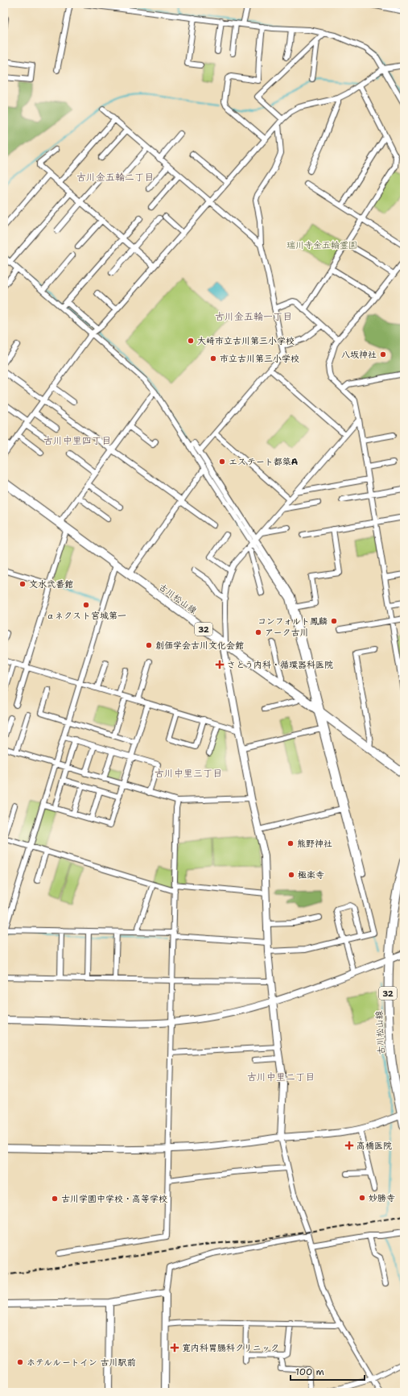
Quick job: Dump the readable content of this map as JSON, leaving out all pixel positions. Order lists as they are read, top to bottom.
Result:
{
  "streets": {
    "main road": ["古川松山線", "32"]
  },
  "districts": [
    "古川金五輪二丁目",
    "古川金五輪一丁目",
    "古川中里四丁目",
    "古川中里三丁目",
    "古川中里二丁目"
  ],
  "parks": ["瑞川寺金五輪霊園"],
  "places": {
    "other": [
      "大崎市立古川第三小学校",
      "八坂神社",
      "市立古川第三小学校",
      "エステート都築A",
      "文水弐番館",
      "αネクスト宮城第一",
      "コンフォルト鳳麟",
      "アーク古川",
      "創価学会古川文化会館",
      "熊野神社",
      "極楽寺",
      "妙勝寺",
      "古川学園中学校・高等学校",
      "ホテルルートイン 古川駅前"
    ],
    "health": ["さとう内科・循環器科医院", "高橋医院", "寛内科胃腸科クリニック"]
  },
  "scale_bar": "100 m"
}
